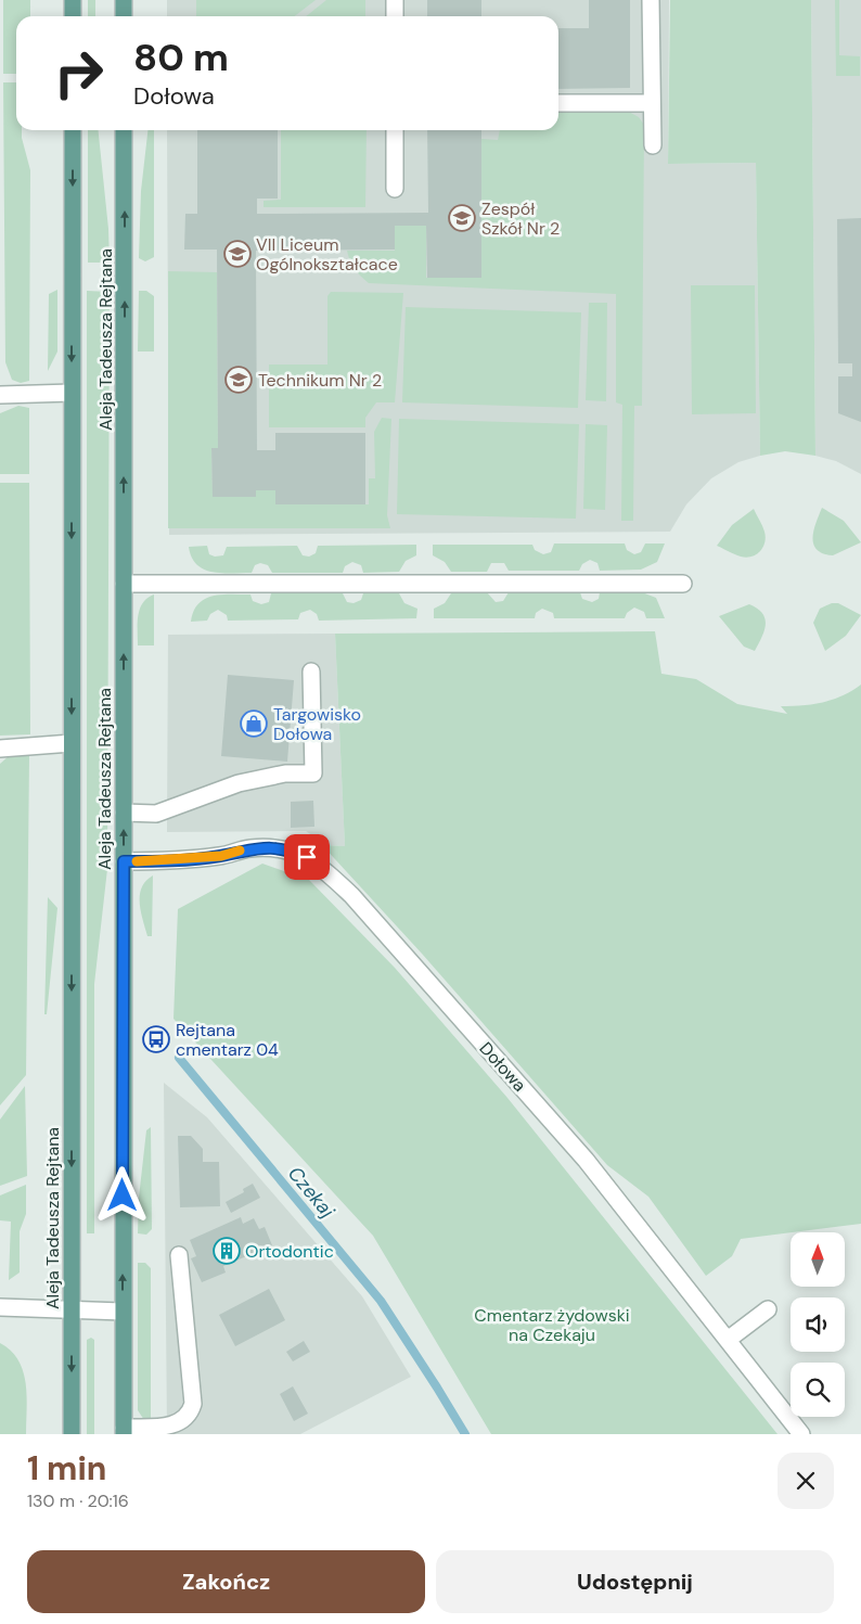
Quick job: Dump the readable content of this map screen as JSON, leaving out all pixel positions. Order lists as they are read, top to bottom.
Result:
{
  "streets": {
    "main road": ["Aleja Tadeusza Rejtana"],
    "street": ["Dołowa"]
  },
  "crossings": [
    ["Aleja Tadeusza Rejtana", "Dołowa"]
  ],
  "water": ["Czekaj"],
  "parks": ["Cmentarz żydowski na Czekaju"],
  "places": {
    "school or university": ["Zespół Szkół Nr 2", "VII Liceum Ogólnokształcace", "Technikum Nr 2"],
    "shop": ["Targowisko Dołowa"],
    "bus stop": ["Rejtana cmentarz 04"],
    "building": ["Ortodontic"]
  },
  "north": "top",
  "page": {
    "turn": ["80 m", "Dołowa"],
    "heading": ["1 min", "130 m · 20:16"],
    "buttons": ["Zakończ", "Udostępnij"]
  }
}
